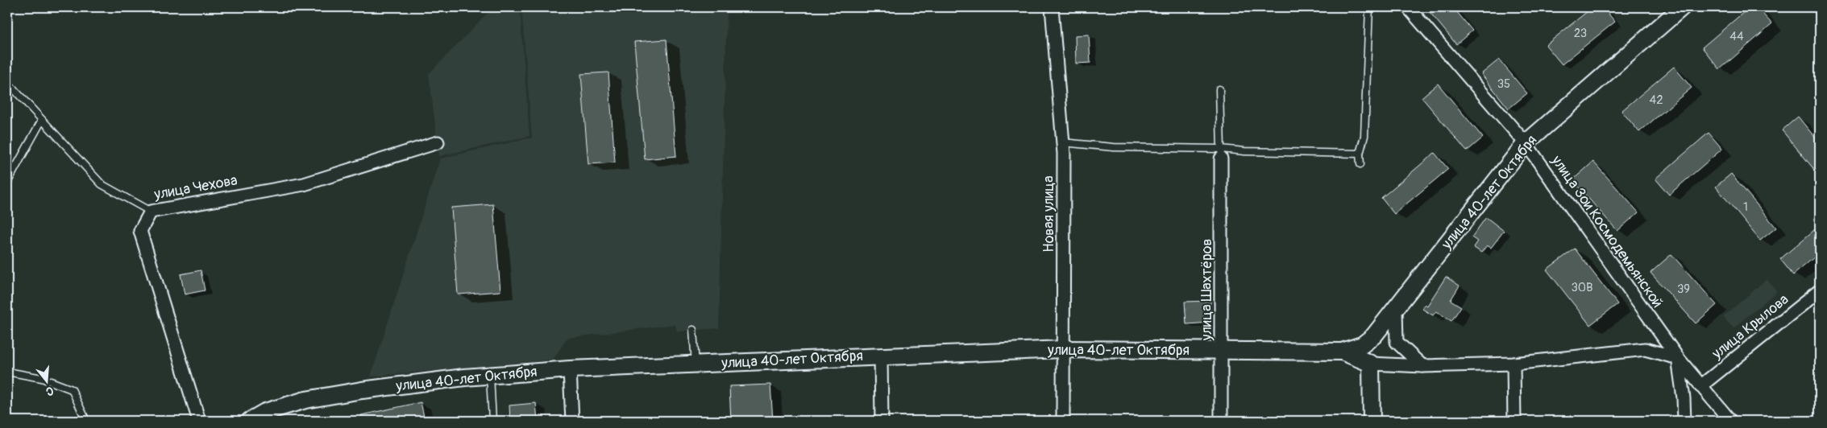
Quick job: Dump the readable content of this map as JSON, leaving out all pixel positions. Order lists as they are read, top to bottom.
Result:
{
  "streets": {
    "street": [
      "улица Чехова",
      "улица 40-лет Октября",
      "Новая улица",
      "улица Зои Космодемьянской",
      "улица Шахтёров",
      "улица Крылова"
    ]
  },
  "crossings": [
    ["улица 40-лет Октября", "Новая улица"],
    ["улица 40-лет Октября", "улица Зои Космодемьянской"],
    ["улица 40-лет Октября", "улица Шахтёров"],
    ["улица Зои Космодемьянской", "улица Крылова"]
  ],
  "house_numbers": [
    "23",
    "44",
    "35",
    "42",
    "1",
    "30В",
    "39"
  ],
  "north": "bottom"
}
